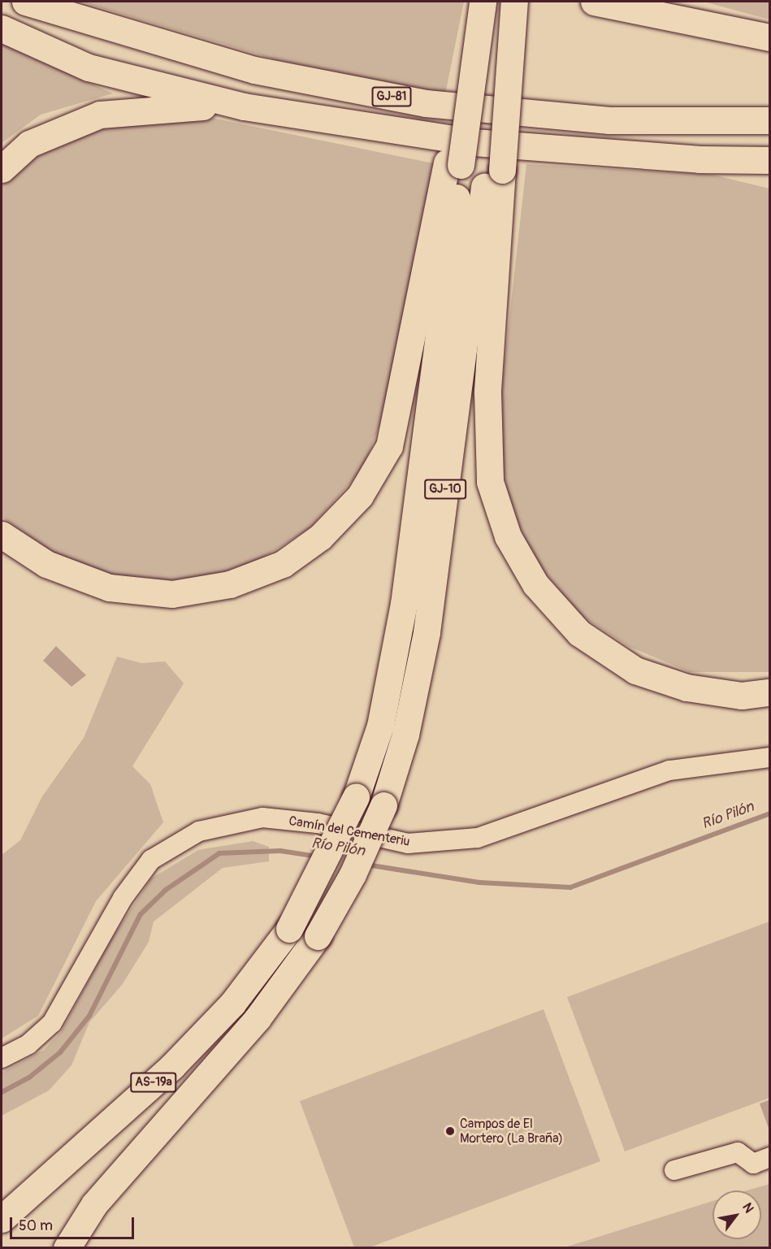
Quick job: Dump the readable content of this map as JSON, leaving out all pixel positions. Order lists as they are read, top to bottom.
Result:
{
  "streets": {
    "highway": ["GJ-81", "GJ-10", "AS-19a"],
    "street": ["Camín del Cementeriu"]
  },
  "crossings": [
    ["GJ-10", "AS-19a"]
  ],
  "water": ["Río Pilón"],
  "places": ["Campos de El Mortero (La Braña)"],
  "scale_bar": "50 m",
  "north": "top right"
}
